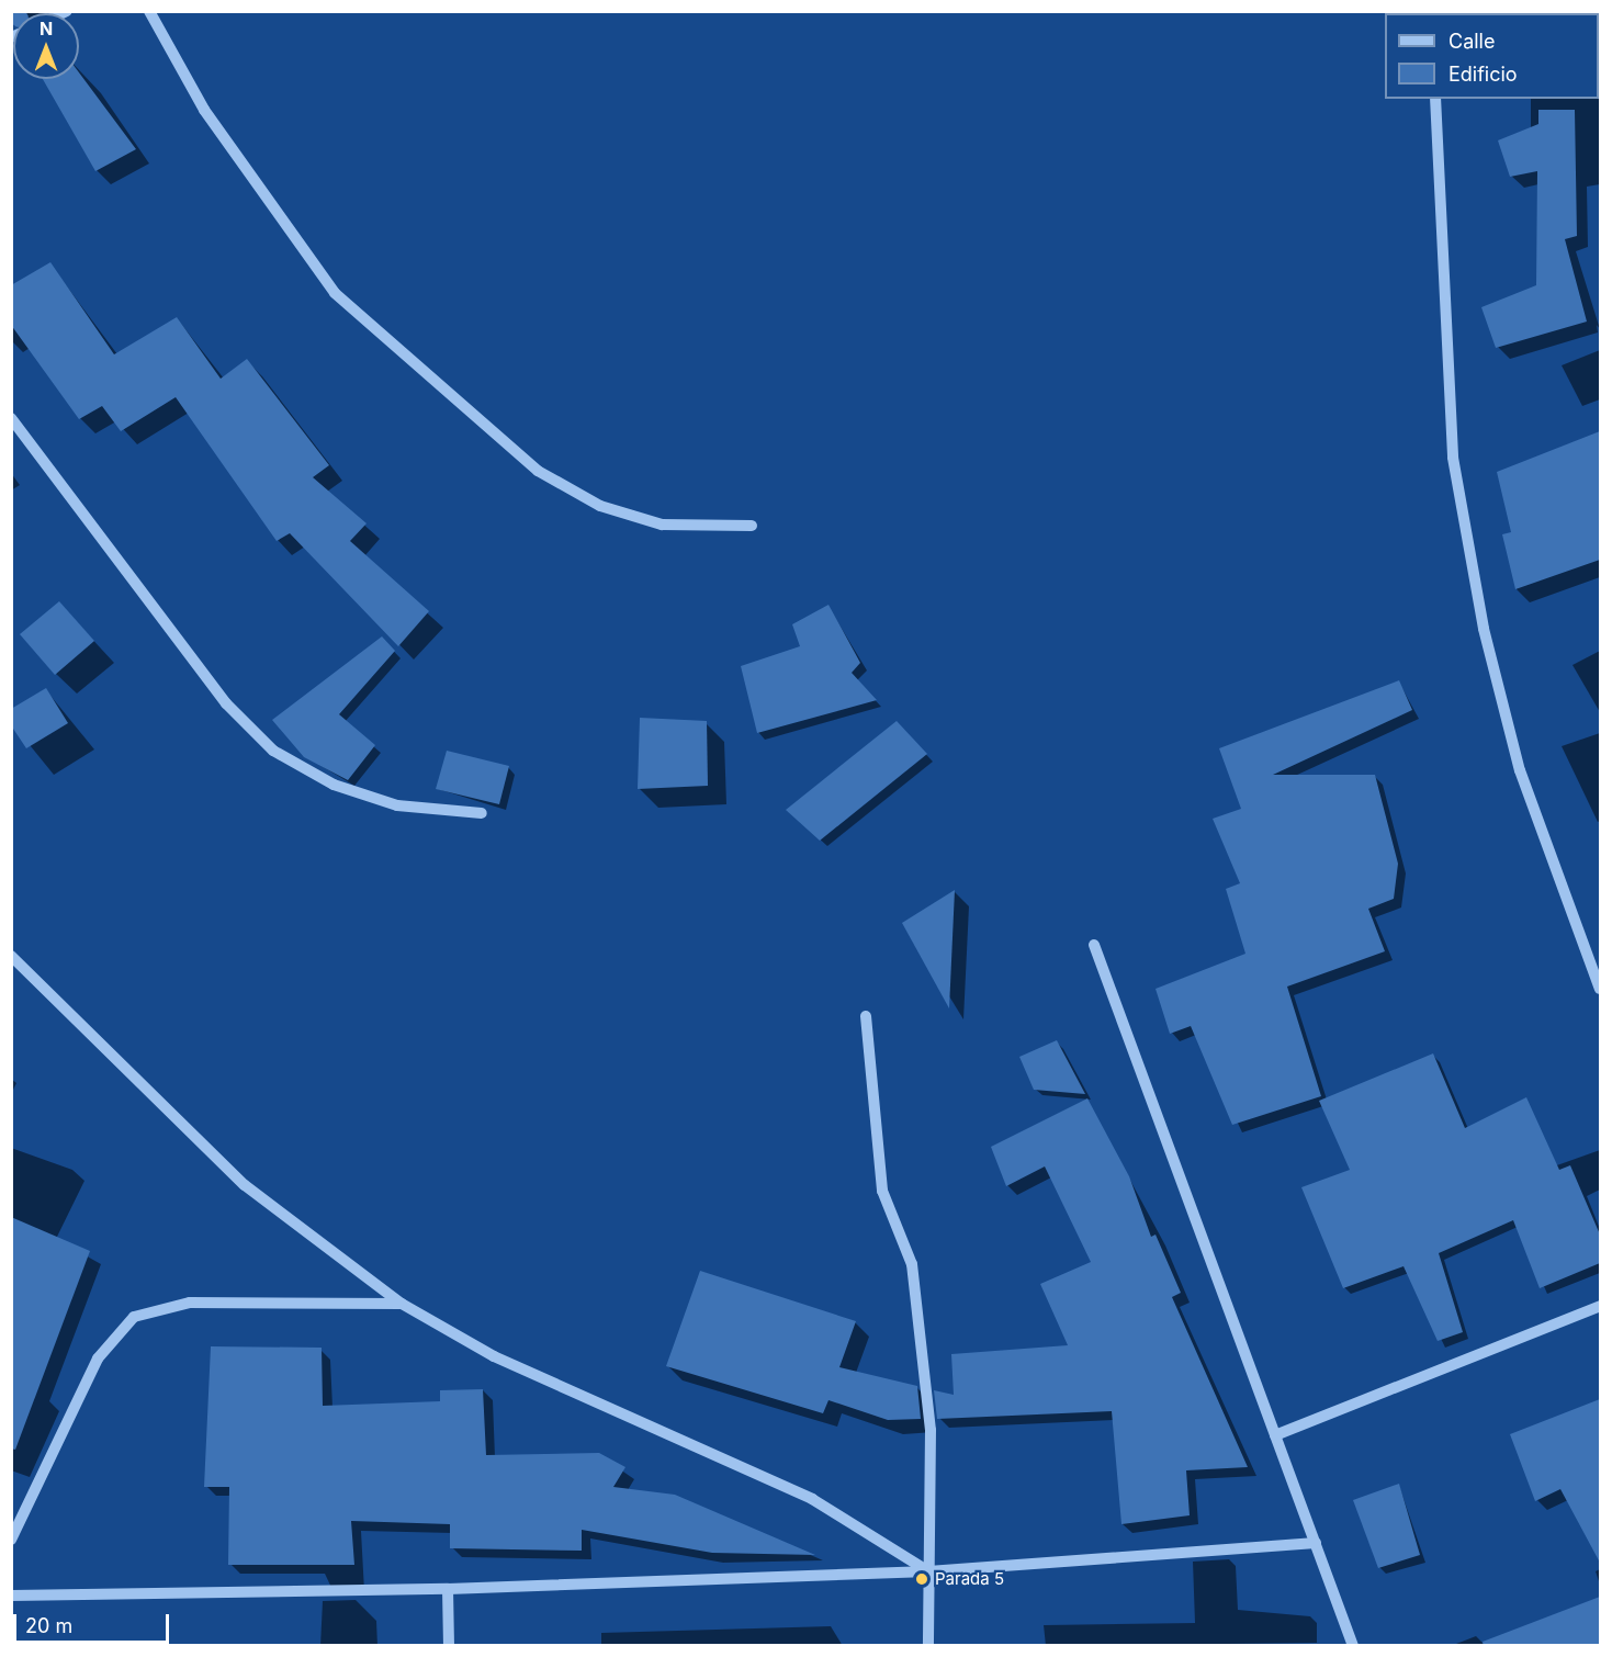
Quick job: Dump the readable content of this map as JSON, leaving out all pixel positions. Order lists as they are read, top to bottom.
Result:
{
  "places": ["Parada 5"],
  "legend": ["Calle", "Edificio"],
  "scale_bar": "20 m",
  "north": "top"
}
